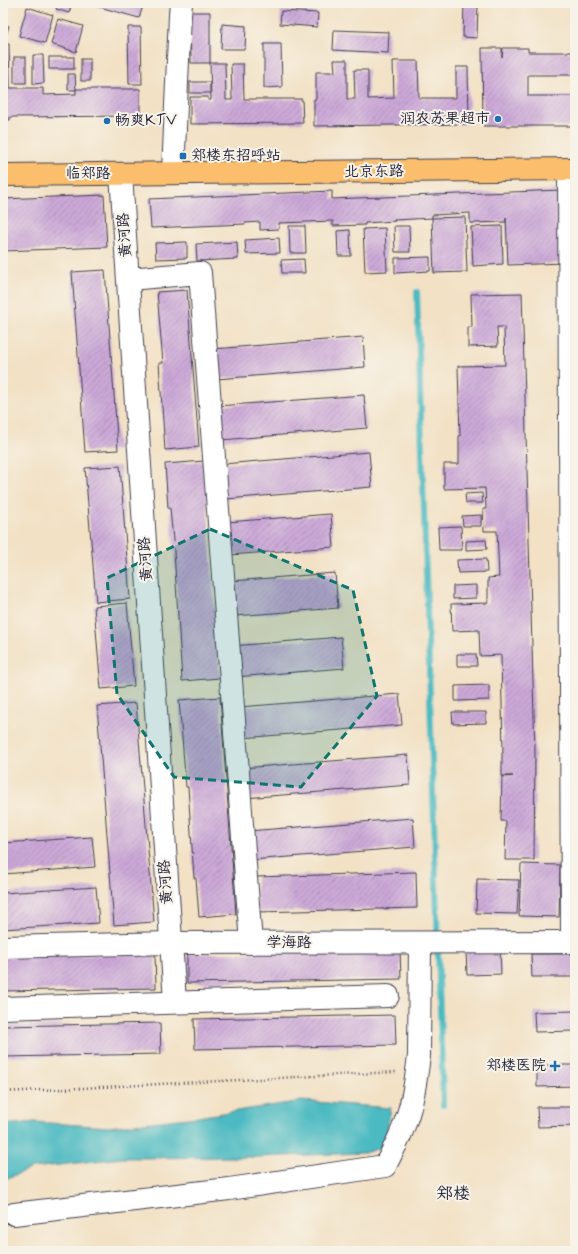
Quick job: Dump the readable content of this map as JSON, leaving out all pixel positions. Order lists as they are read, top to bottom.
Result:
{
  "streets": {
    "main road": ["北京东路", "临郑路"],
    "street": ["黄河路", "学海路"]
  },
  "crossings": [
    ["北京东路", "临郑路"],
    ["临郑路", "黄河路"],
    ["黄河路", "学海路"]
  ],
  "districts": ["郑楼"],
  "places": {
    "other": ["润农苏果超市", "畅爽KTV"],
    "transit": ["郑楼东招呼站"],
    "health": ["郑楼医院"]
  }
}
